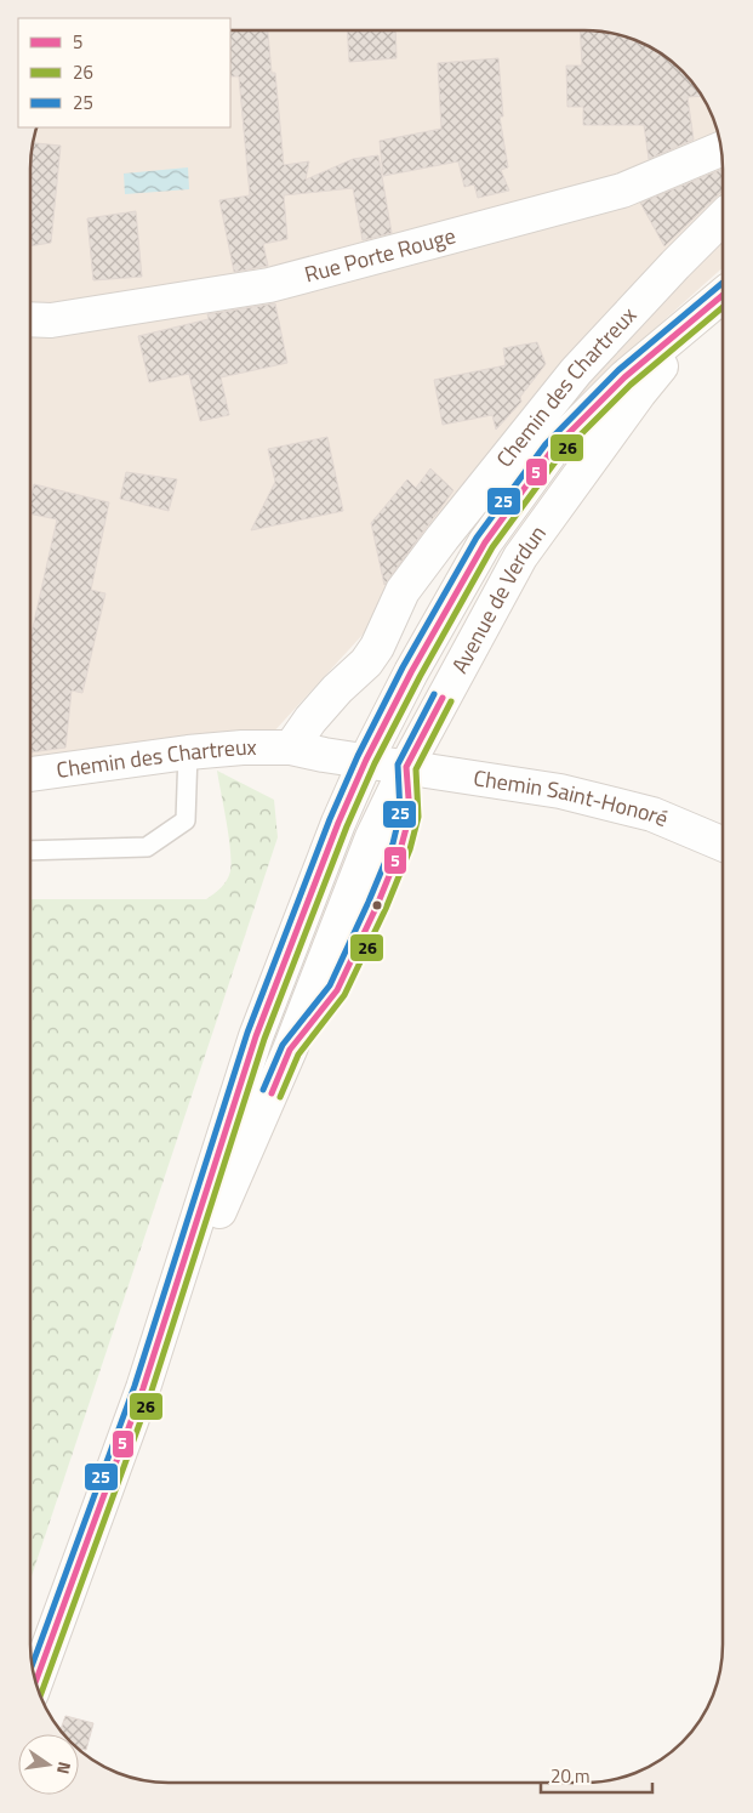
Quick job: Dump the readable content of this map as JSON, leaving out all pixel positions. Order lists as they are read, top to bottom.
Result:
{
  "streets": {
    "main road": [
      "Rue Porte Rouge",
      "Chemin des Chartreux",
      "Avenue de Verdun",
      "Chemin Saint-Honoré"
    ]
  },
  "crossings": [
    ["Chemin des Chartreux", "Avenue de Verdun"],
    ["Chemin des Chartreux", "Chemin Saint-Honoré"],
    ["Avenue de Verdun", "Chemin Saint-Honoré"]
  ],
  "lines": ["transit line 25", "transit line 5", "transit line 26"],
  "legend": ["5", "26", "25"],
  "scale_bar": "20 m",
  "north": "right"
}
